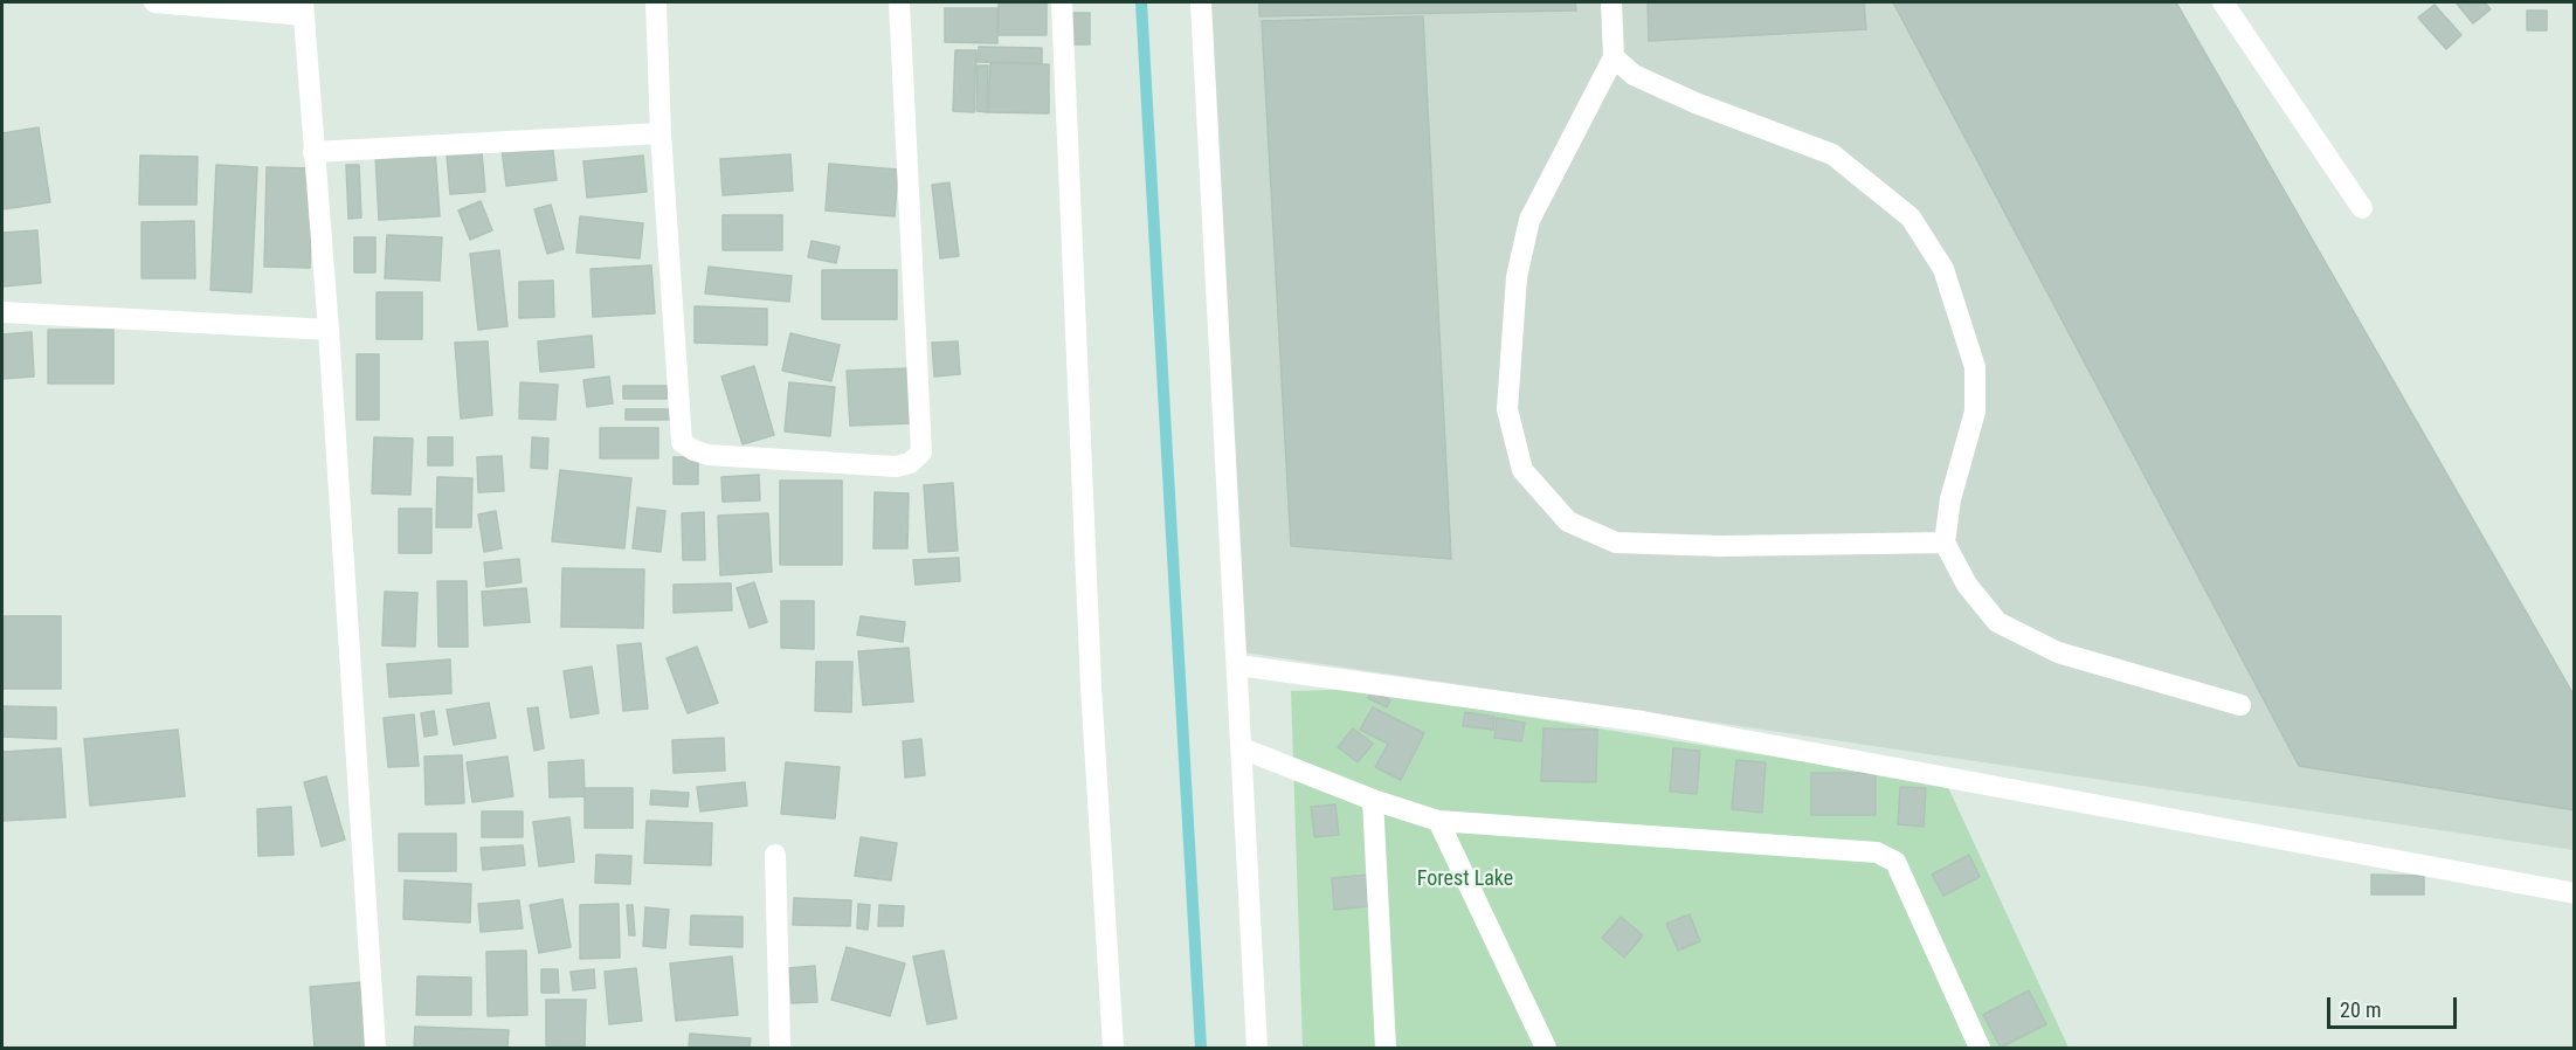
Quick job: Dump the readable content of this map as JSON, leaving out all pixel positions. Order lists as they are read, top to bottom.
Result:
{
  "parks": ["Forest Lake"],
  "scale_bar": "20 m"
}
